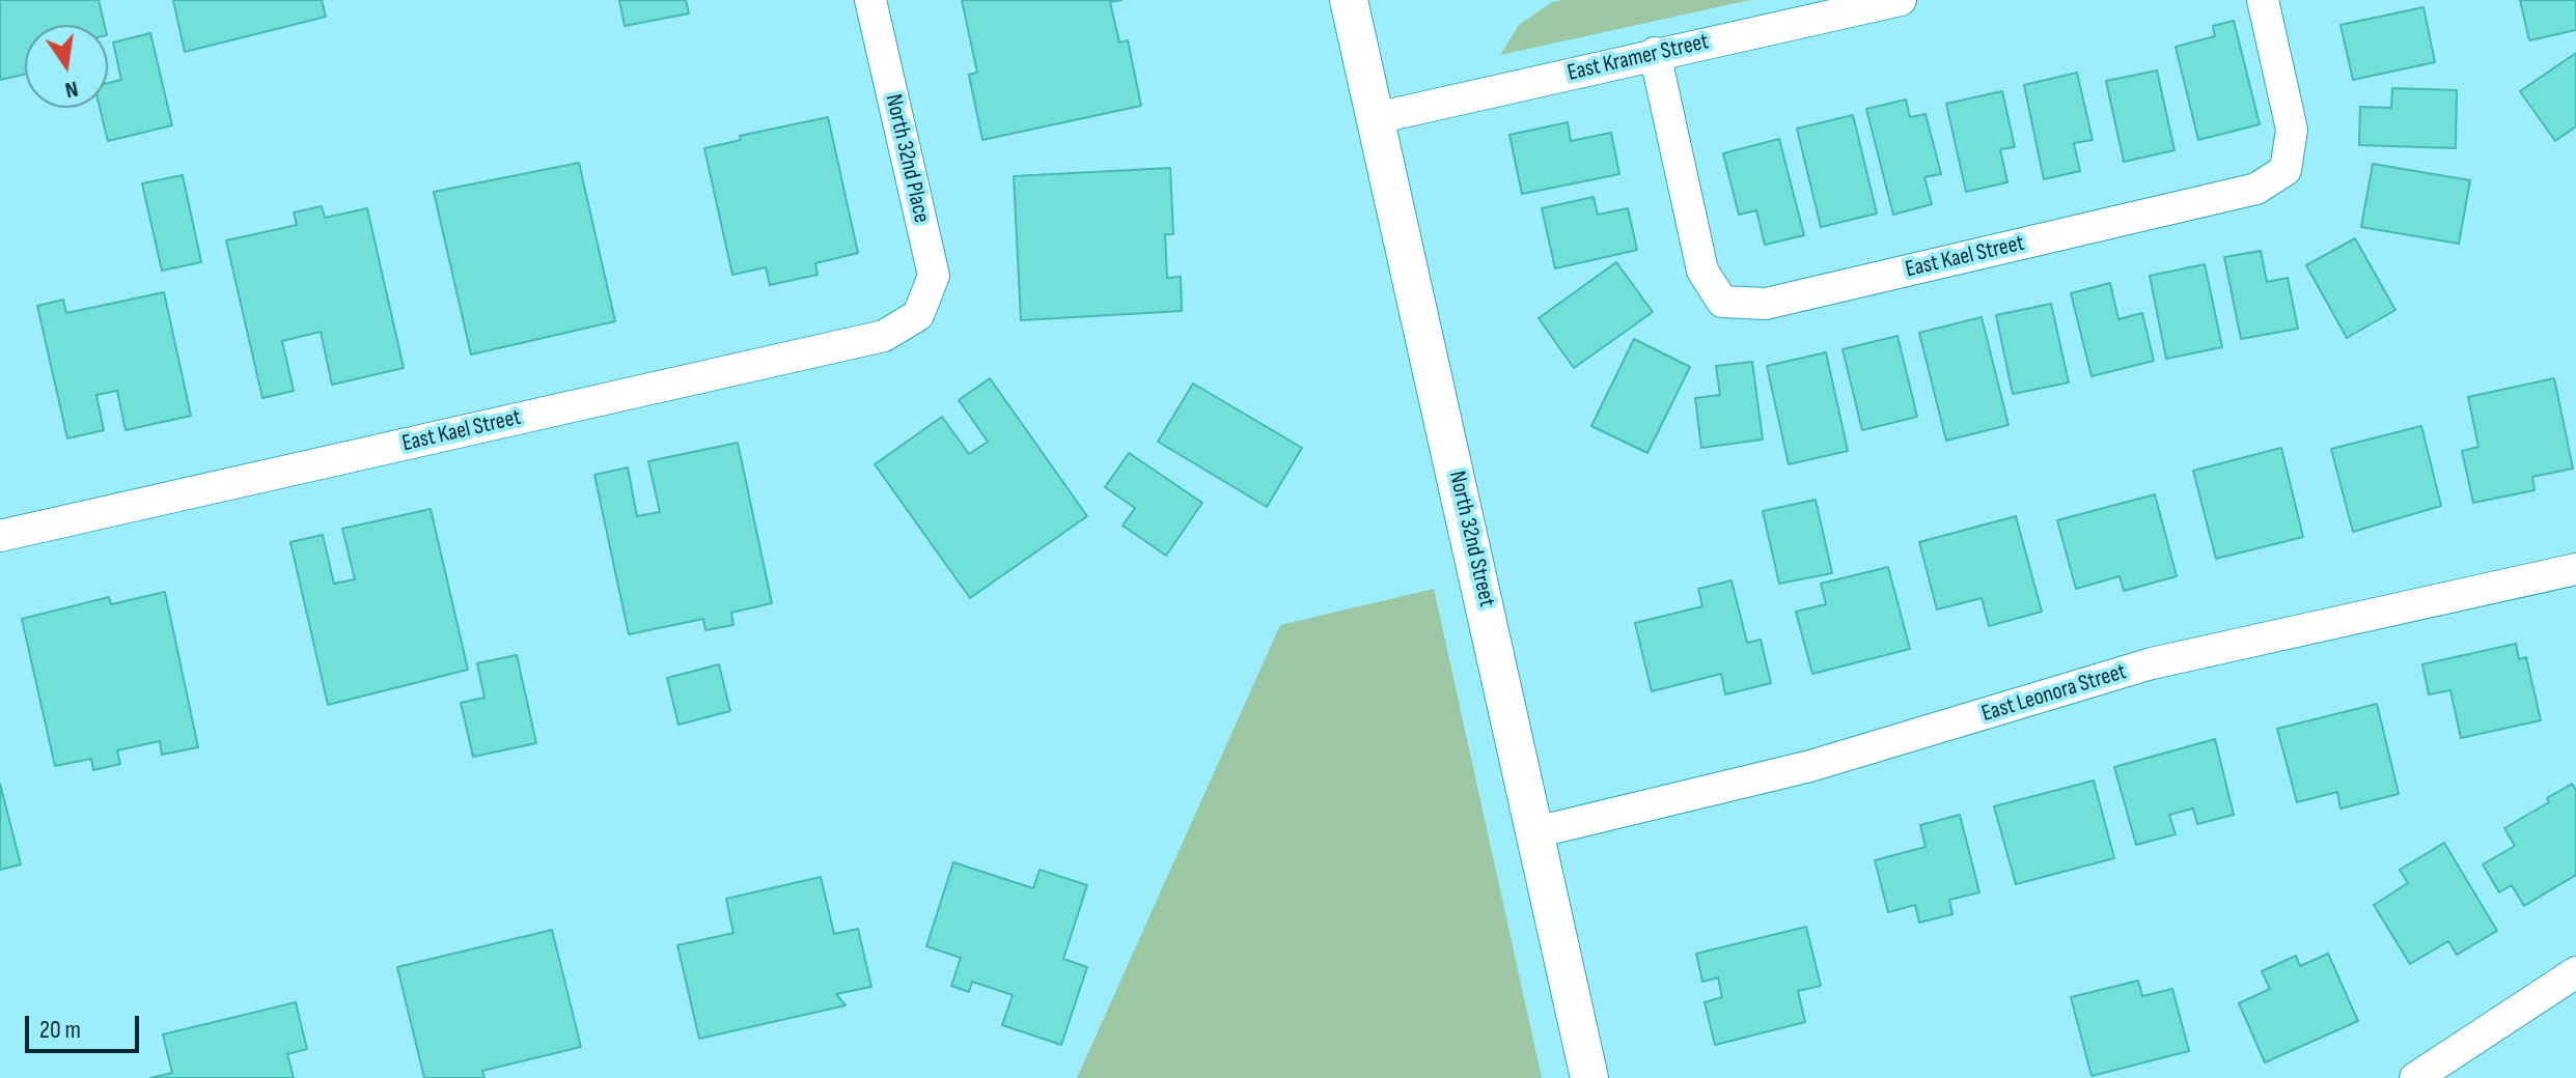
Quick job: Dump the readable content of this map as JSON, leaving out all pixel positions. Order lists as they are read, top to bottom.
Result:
{
  "streets": {
    "street": [
      "East Kramer Street",
      "North 32nd Place",
      "East Kael Street",
      "North 32nd Street",
      "East Leonora Street"
    ]
  },
  "crossings": [
    ["East Kramer Street", "East Kael Street"],
    ["East Kramer Street", "North 32nd Street"],
    ["North 32nd Place", "East Kael Street"],
    ["North 32nd Street", "East Leonora Street"]
  ],
  "scale_bar": "20 m",
  "north": "bottom"
}
